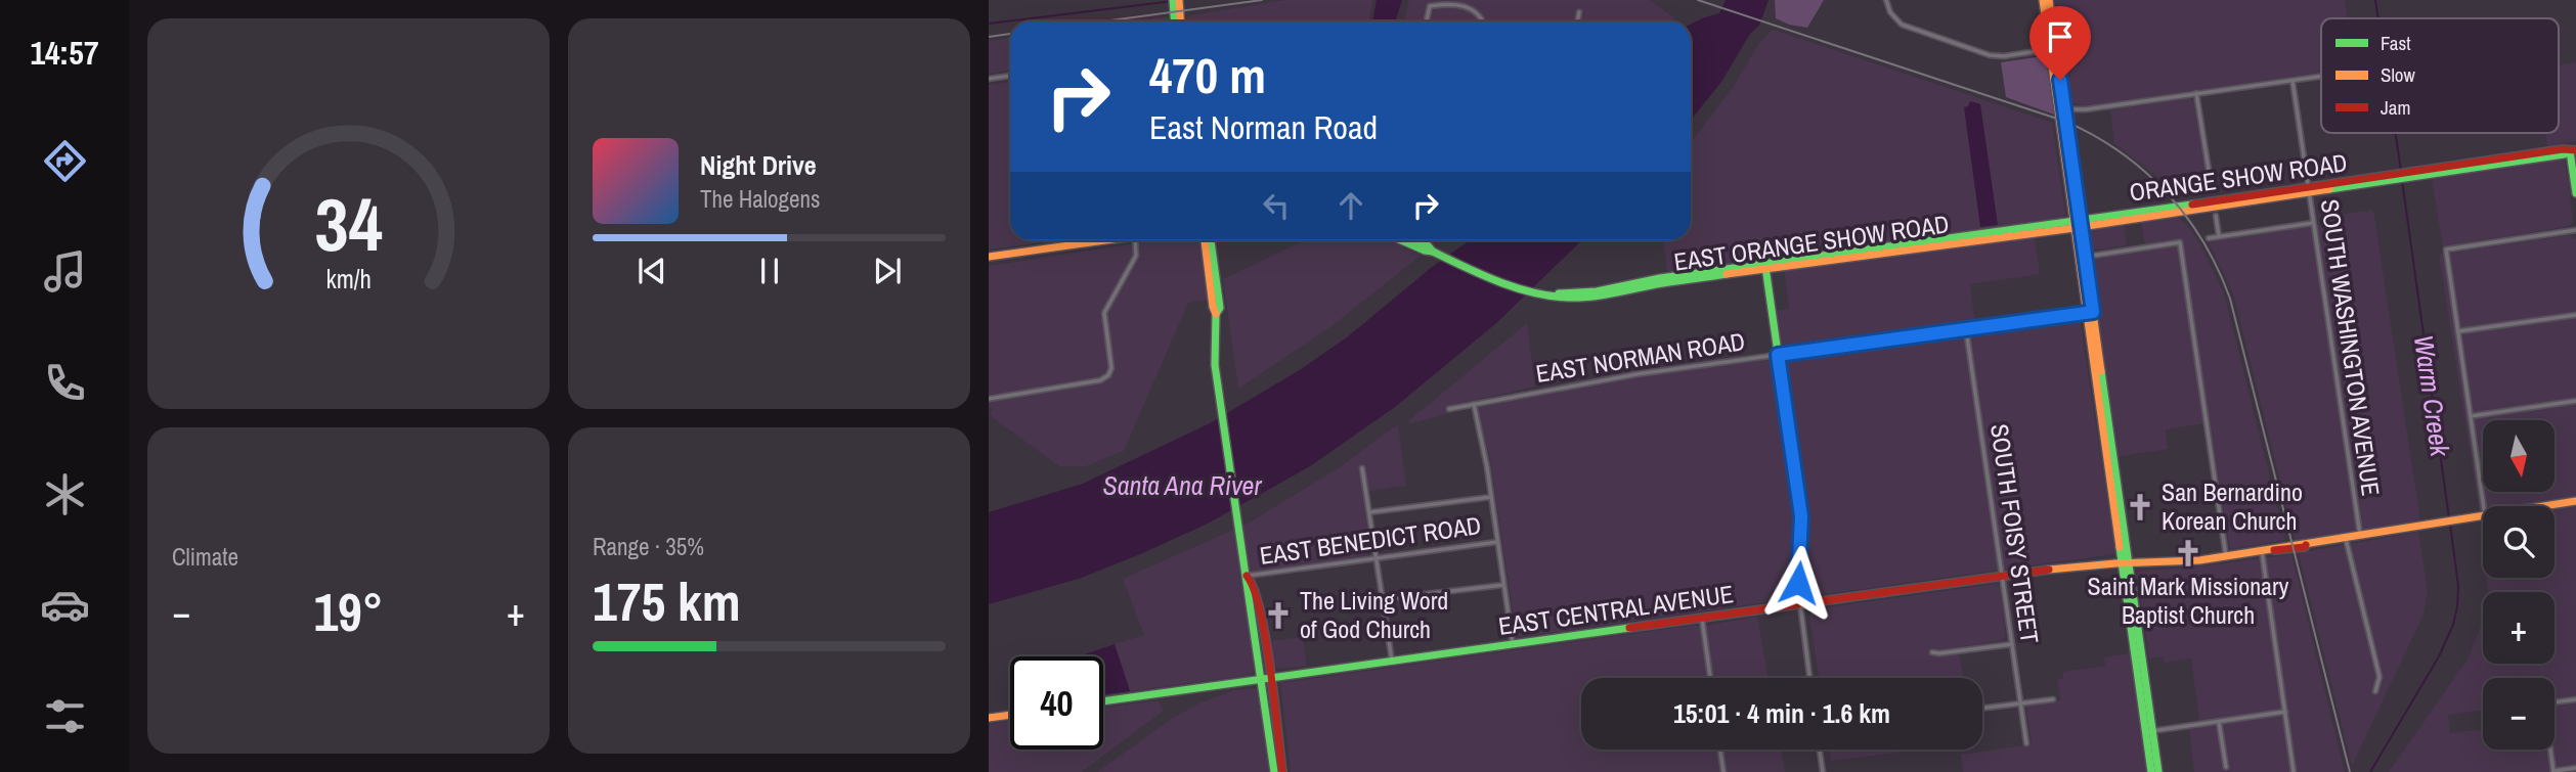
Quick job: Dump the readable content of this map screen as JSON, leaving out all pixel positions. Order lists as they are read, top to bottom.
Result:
{
  "streets": {
    "main road": ["ORANGE SHOW ROAD", "EAST ORANGE SHOW ROAD", "EAST CENTRAL AVENUE"],
    "street": [
      "SOUTH WASHINGTON AVENUE",
      "EAST NORMAN ROAD",
      "SOUTH FOISY STREET",
      "EAST BENEDICT ROAD"
    ]
  },
  "crossings": [
    ["ORANGE SHOW ROAD", "EAST ORANGE SHOW ROAD"],
    ["ORANGE SHOW ROAD", "SOUTH WASHINGTON AVENUE"],
    ["SOUTH WASHINGTON AVENUE", "EAST CENTRAL AVENUE"],
    ["EAST NORMAN ROAD", "SOUTH FOISY STREET"],
    ["SOUTH FOISY STREET", "EAST CENTRAL AVENUE"]
  ],
  "water": ["Warm Creek", "Santa Ana River"],
  "places": {
    "church": ["San Bernardino Korean Church", "Saint Mark Missionary Baptist Church", "The Living Word of God Church"]
  },
  "legend": ["Fast", "Slow", "Jam"],
  "north": "bottom",
  "page": {
    "tabs": "14:57",
    "turn": ["470 m", "East Norman Road"],
    "song": ["Night Drive", "The Halogens"],
    "map_buttons": ["+", "−"],
    "tile": [
      "Climate",
      ["Range · 35%", "175 km"]
    ],
    "heat": ["−", "19°", "+"],
    "limit": "40",
    "trip": "15:01 · 4 min · 1.6 km",
    "gauge": ["34", "km/h"]
  }
}
